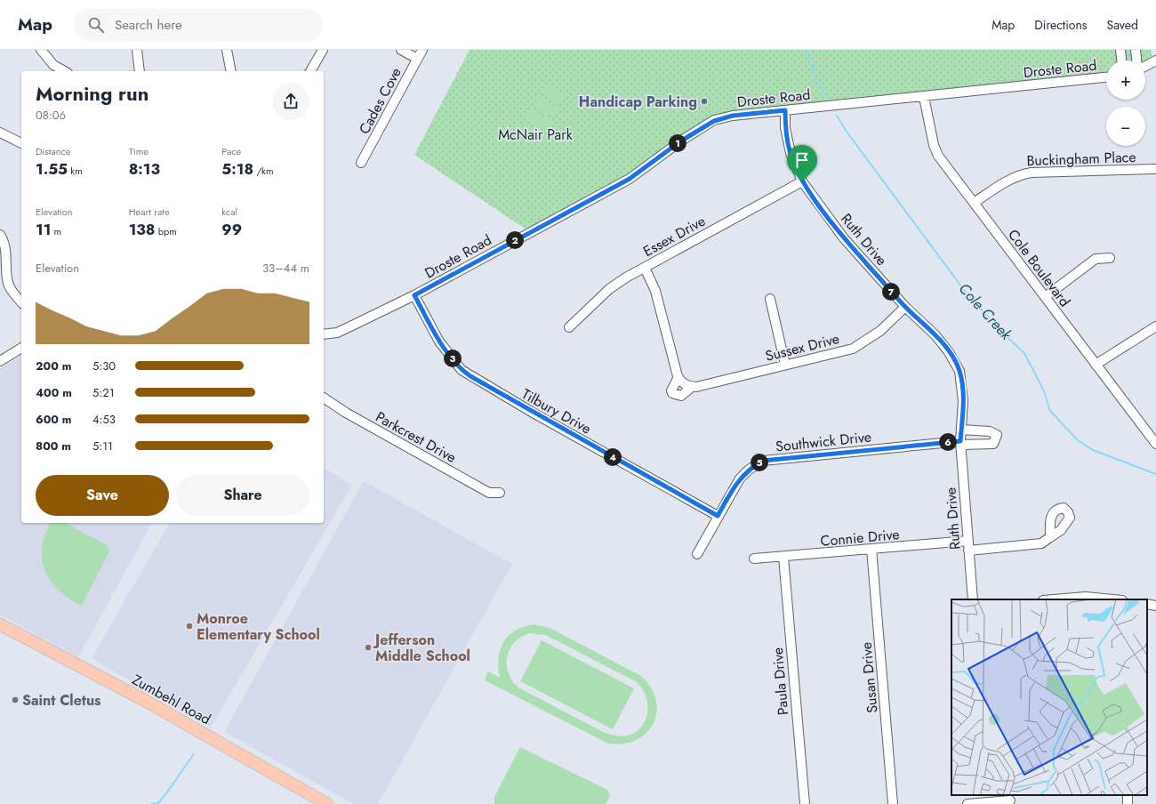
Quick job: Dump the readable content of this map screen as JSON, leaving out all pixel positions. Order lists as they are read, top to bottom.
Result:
{
  "streets": {
    "main road": ["Zumbehl Road"],
    "street": [
      "Droste Road",
      "Cades Cove",
      "Buckingham Place",
      "Essex Drive",
      "Ruth Drive",
      "Cole Boulevard",
      "Sussex Drive",
      "Tilbury Drive",
      "Parkcrest Drive",
      "Southwick Drive",
      "Connie Drive",
      "Susan Drive",
      "Paula Drive"
    ]
  },
  "crossings": [
    ["Droste Road", "Ruth Drive"],
    ["Droste Road", "Cole Boulevard"],
    ["Droste Road", "Tilbury Drive"],
    ["Buckingham Place", "Cole Boulevard"],
    ["Essex Drive", "Ruth Drive"],
    ["Ruth Drive", "Sussex Drive"],
    ["Ruth Drive", "Southwick Drive"],
    ["Ruth Drive", "Connie Drive"],
    ["Tilbury Drive", "Southwick Drive"],
    ["Connie Drive", "Susan Drive"],
    ["Connie Drive", "Paula Drive"]
  ],
  "water": ["Cole Creek"],
  "parks": ["McNair Park"],
  "places": [
    "Handicap Parking",
    "Monroe Elementary School",
    "Jefferson Middle School",
    "Saint Cletus"
  ],
  "page": {
    "header": "Map",
    "search": "Search here",
    "nav": ["Map", "Directions", "Saved"],
    "map_buttons": ["+", "−"],
    "heading": ["Morning run", "08:06"],
    "stats": [
      ["Distance", "1.55 km"],
      ["Time", "8:13"],
      ["Pace", "5:18 /km"],
      ["Elevation", "11 m"],
      ["Heart rate", "138 bpm"],
      ["kcal", "99"]
    ],
    "pins": [
      "1",
      "2",
      "7",
      "3",
      "6",
      "4",
      "5"
    ],
    "chart": ["Elevation", "33–44 m"],
    "list": [
      {
        "name": "200 m",
        "note": "5:30"
      },
      {
        "name": "400 m",
        "note": "5:21"
      },
      {
        "name": "600 m",
        "note": "4:53"
      },
      {
        "name": "800 m",
        "note": "5:11"
      }
    ],
    "buttons": ["Save", "Share"]
  }
}
